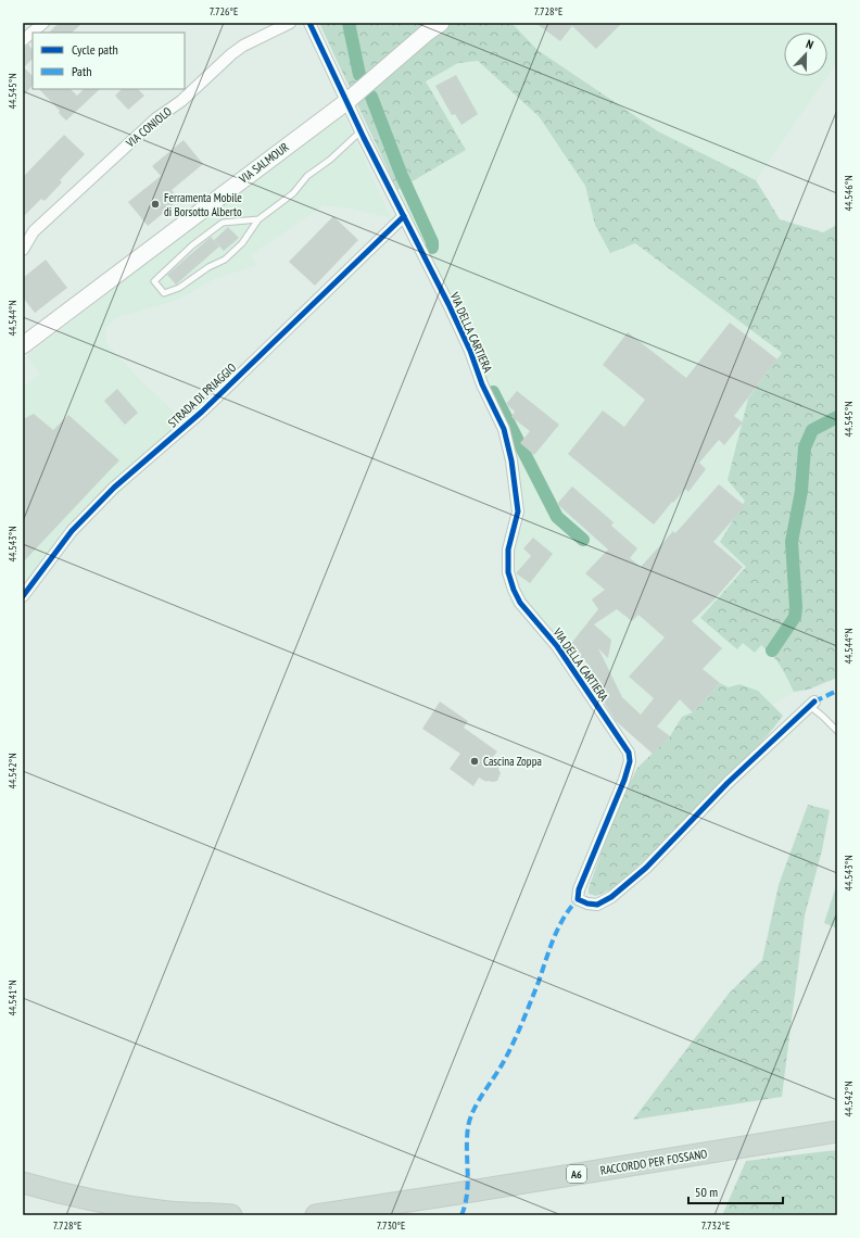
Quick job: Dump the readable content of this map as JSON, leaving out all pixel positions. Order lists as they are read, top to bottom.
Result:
{
  "streets": {
    "highway": ["RACCORDO PER FOSSANO", "A6"],
    "main road": ["VIA SALMOUR"],
    "street": ["VIA CONIOLO", "VIA DELLA CARTIERA", "STRADA DI PRIAGGIO"]
  },
  "crossings": [
    ["VIA SALMOUR", "VIA DELLA CARTIERA"],
    ["VIA DELLA CARTIERA", "STRADA DI PRIAGGIO"]
  ],
  "places": ["Ferramenta Mobile di Borsotto Alberto", "Cascina Zoppa"],
  "legend": ["Cycle path", "Path"],
  "scale_bar": "50 m",
  "north": "top",
  "coordinates": [
    "7.726°E",
    "7.728°E",
    "44.545°N",
    "44.546°N",
    "44.544°N",
    "44.543°N",
    "44.542°N",
    "44.541°N",
    "7.730°E",
    "7.732°E"
  ]
}
